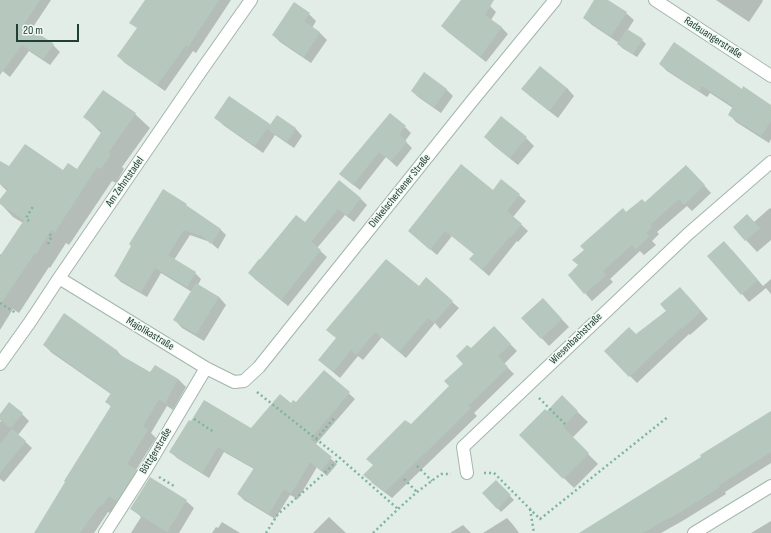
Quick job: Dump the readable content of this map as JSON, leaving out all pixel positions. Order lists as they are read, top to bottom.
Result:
{
  "streets": {
    "street": [
      "Radauangerstraße",
      "Am Zehntstadel",
      "Dinkelscherbener Straße",
      "Majolikastraße",
      "Wiesenbachstraße",
      "Böttgerstraße"
    ]
  },
  "crossings": [
    ["Am Zehntstadel", "Majolikastraße"],
    ["Dinkelscherbener Straße", "Majolikastraße"],
    ["Majolikastraße", "Böttgerstraße"]
  ],
  "scale_bar": "20 m"
}
